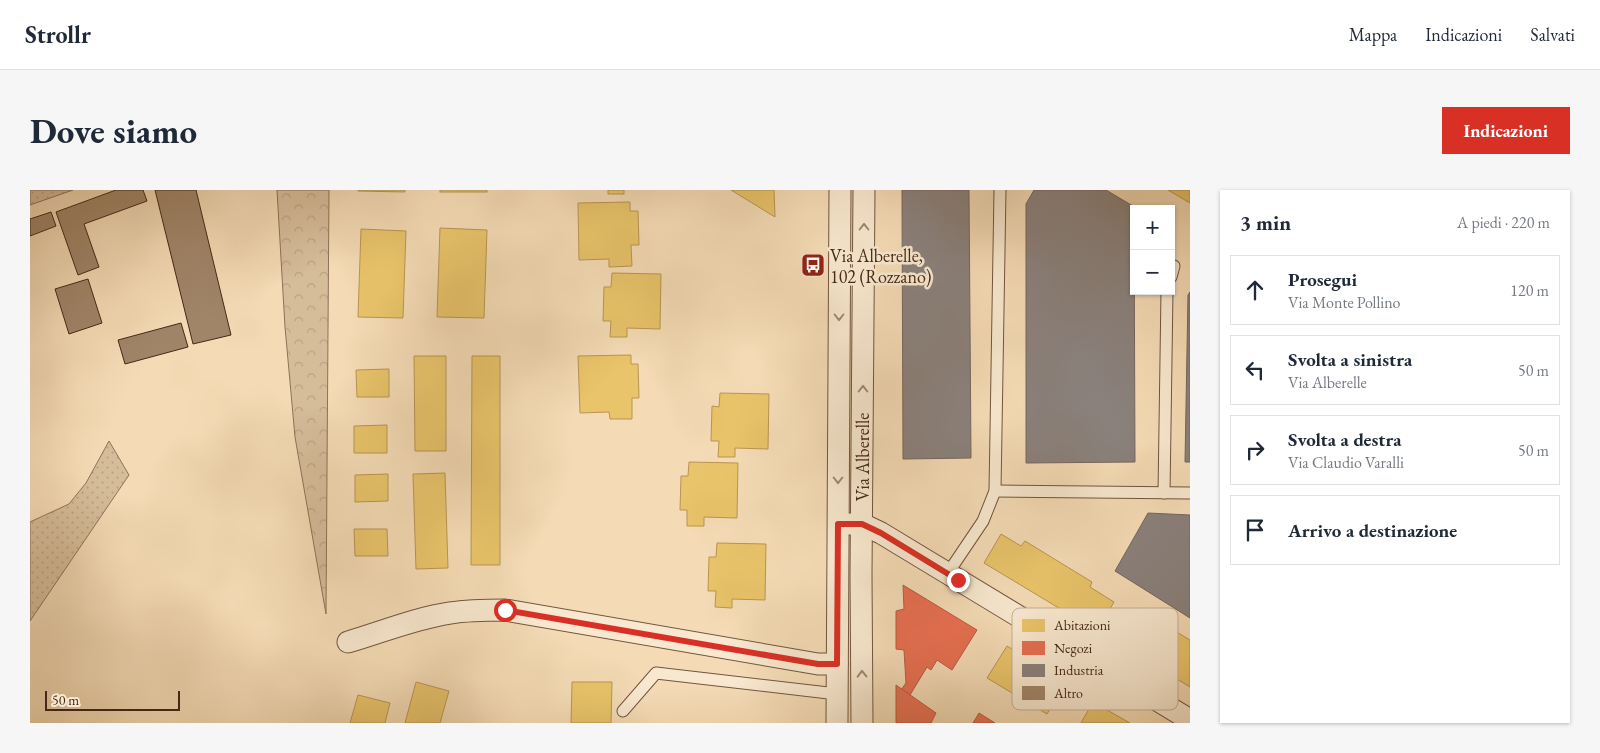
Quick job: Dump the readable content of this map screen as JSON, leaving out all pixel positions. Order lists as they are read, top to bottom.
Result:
{
  "streets": {
    "street": ["Via Alberelle"]
  },
  "places": {
    "bus stop": ["Via Alberelle, 102 (Rozzano)"]
  },
  "legend": [
    "Abitazioni",
    "Negozi",
    "Industria",
    "Altro"
  ],
  "scale_bar": "50 m",
  "page": {
    "header": "Strollr",
    "nav": ["Mappa", "Indicazioni", "Salvati"],
    "buttons": "Indicazioni",
    "title": "Dove siamo",
    "heading": ["3 min", "A piedi · 220 m"],
    "map_buttons": ["+", "−"],
    "list": [
      ["Prosegui", "Via Monte Pollino", "120 m"],
      ["Svolta a sinistra", "Via Alberelle", "50 m"],
      ["Svolta a destra", "Via Claudio Varalli", "50 m"],
      "Arrivo a destinazione"
    ],
    "scale": "50 m"
  }
}
